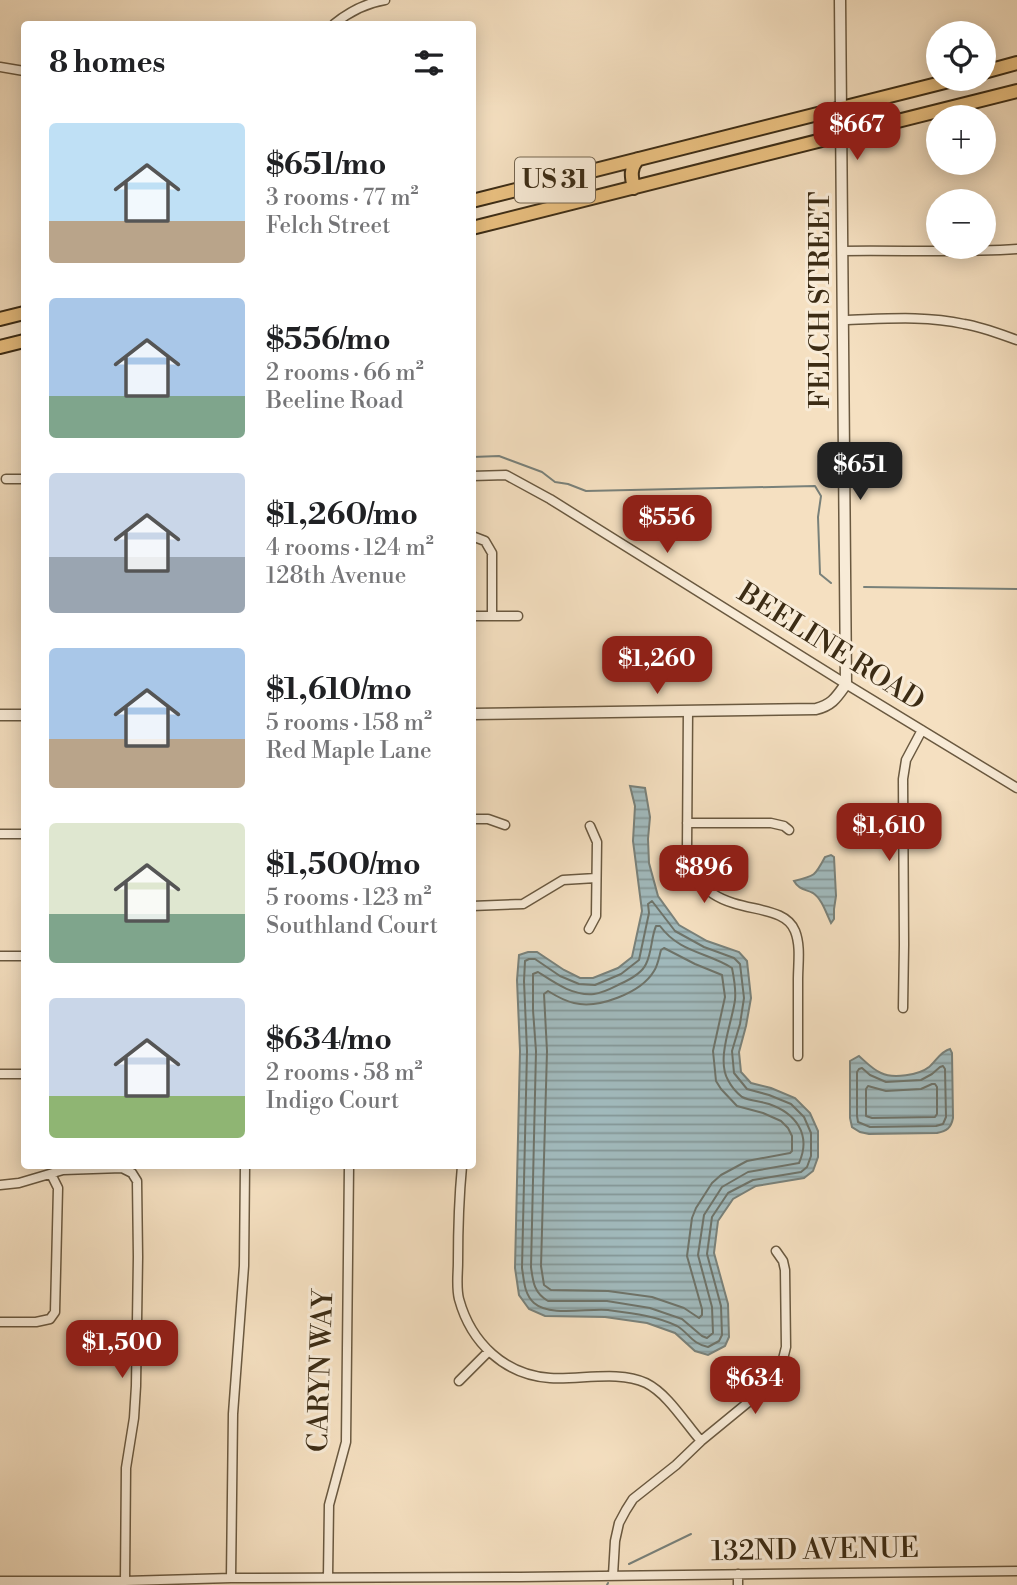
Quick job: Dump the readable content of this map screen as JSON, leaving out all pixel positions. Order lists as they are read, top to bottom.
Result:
{
  "streets": {
    "highway": ["US 31"],
    "street": [
      "FELCH STREET",
      "BEELINE ROAD",
      "CARYN WAY",
      "132ND AVENUE"
    ]
  },
  "crossings": [
    ["US 31", "FELCH STREET"],
    ["FELCH STREET", "BEELINE ROAD"],
    ["CARYN WAY", "132ND AVENUE"]
  ],
  "page": {
    "map_buttons": ["+", "−"],
    "heading": "8 homes",
    "price": [
      "$667",
      "$651",
      "$556",
      "$1,260",
      "$1,610",
      "$896",
      "$1,500",
      "$634"
    ],
    "list": [
      {
        "name": "$651/mo",
        "note": "3 rooms · 77 m² · Felch Street"
      },
      {
        "name": "$556/mo",
        "note": "2 rooms · 66 m² · Beeline Road"
      },
      {
        "name": "$1,260/mo",
        "note": "4 rooms · 124 m² · 128th Avenue"
      },
      {
        "name": "$1,610/mo",
        "note": "5 rooms · 158 m² · Red Maple Lane"
      },
      {
        "name": "$1,500/mo",
        "note": "5 rooms · 123 m² · Southland Court"
      },
      {
        "name": "$634/mo",
        "note": "2 rooms · 58 m² · Indigo Court"
      }
    ]
  }
}
